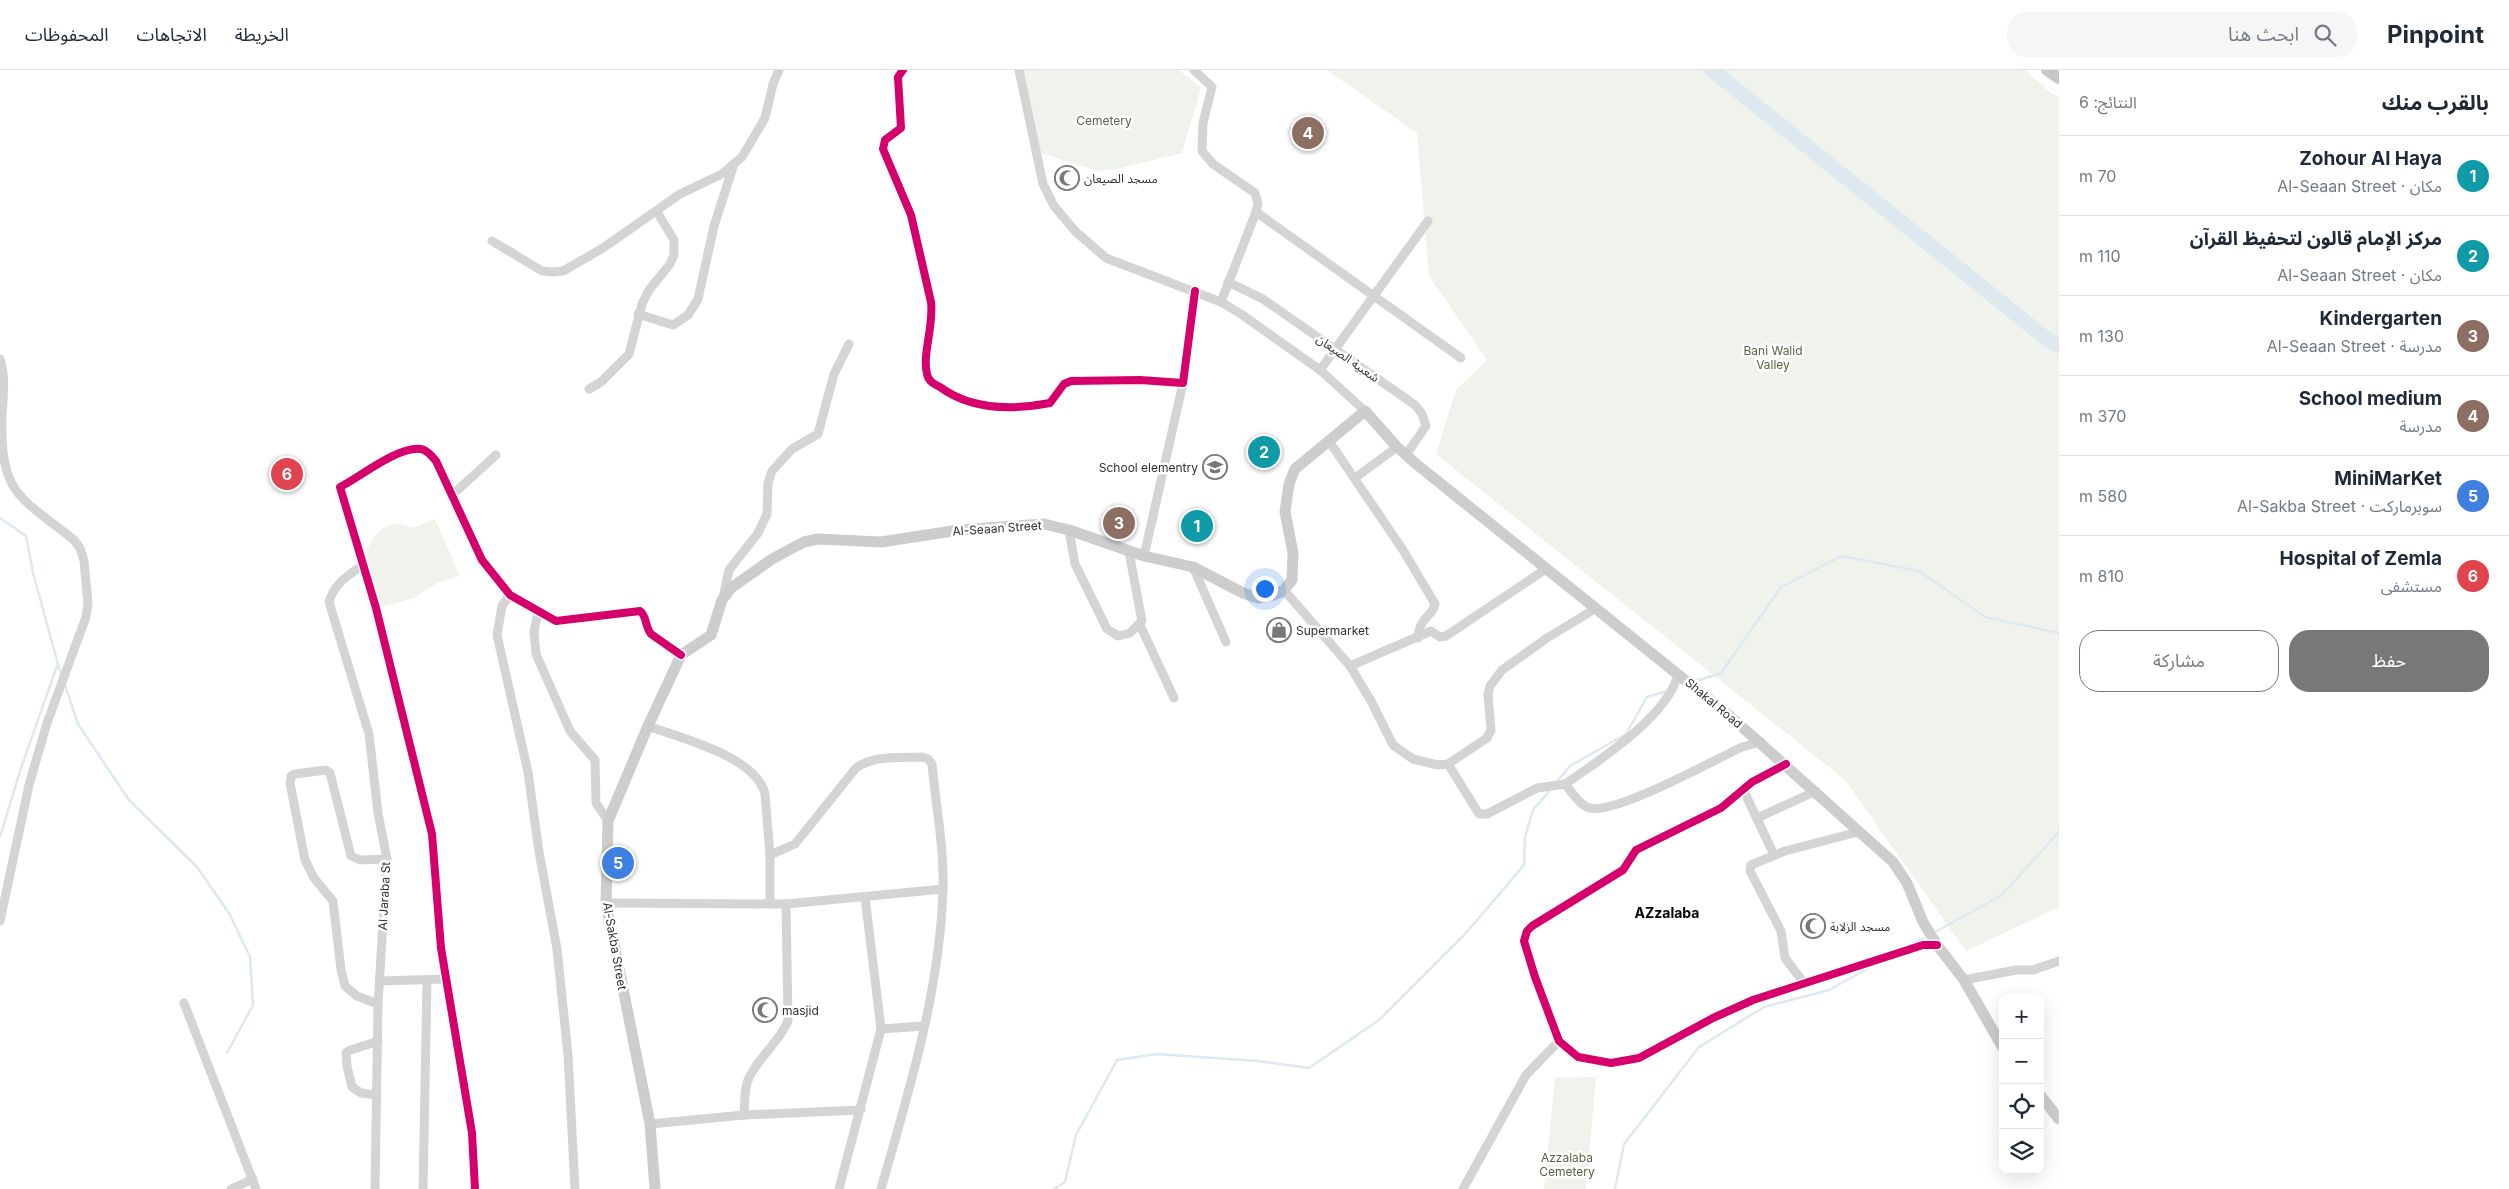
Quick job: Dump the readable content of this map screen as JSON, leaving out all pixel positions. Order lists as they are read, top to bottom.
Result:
{
  "streets": {
    "main road": ["Al-Seaan Street", "Shakal Road", "Al-Sakba Street"],
    "street": ["شعبية الصيعان", "Al Jaraba St"]
  },
  "crossings": [
    ["شعبية الصيعان", "Shakal Road"],
    ["Al-Seaan Street", "Al-Sakba Street"]
  ],
  "districts": ["AZzalaba"],
  "parks": ["Cemetery", "Bani Walid Valley", "Azzalaba Cemetery"],
  "places": {
    "mosque": ["مسجد الصيعان", "مسجد الزلابة", "masjid"],
    "school or university": ["School elementry"],
    "shop": ["Supermarket"]
  },
  "page": {
    "header": "Pinpoint",
    "search": "ابحث هنا",
    "nav": ["الخريطة", "الاتجاهات", "المحفوظات"],
    "heading": ["بالقرب منك", "النتائج: 6"],
    "pins": [
      "4",
      "2",
      "6",
      "3",
      "1",
      "5"
    ],
    "list": [
      {
        "mark": "1",
        "name": "Zohour Al Haya",
        "note": "مكان · Al-Seaan Street",
        "value": "70 m"
      },
      {
        "mark": "2",
        "name": "مركز الإمام قالون لتحفيظ القرآن",
        "note": "مكان · Al-Seaan Street",
        "value": "110 m"
      },
      {
        "mark": "3",
        "name": "Kindergarten",
        "note": "مدرسة · Al-Seaan Street",
        "value": "130 m"
      },
      {
        "mark": "4",
        "name": "School medium",
        "note": "مدرسة",
        "value": "370 m"
      },
      {
        "mark": "5",
        "name": "MiniMarKet",
        "note": "سوبرماركت · Al-Sakba Street",
        "value": "580 m"
      },
      {
        "mark": "6",
        "name": "Hospital of Zemla",
        "note": "مستشفى",
        "value": "810 m"
      }
    ],
    "buttons": ["حفظ", "مشاركة"],
    "map_buttons": ["+", "−"]
  }
}
